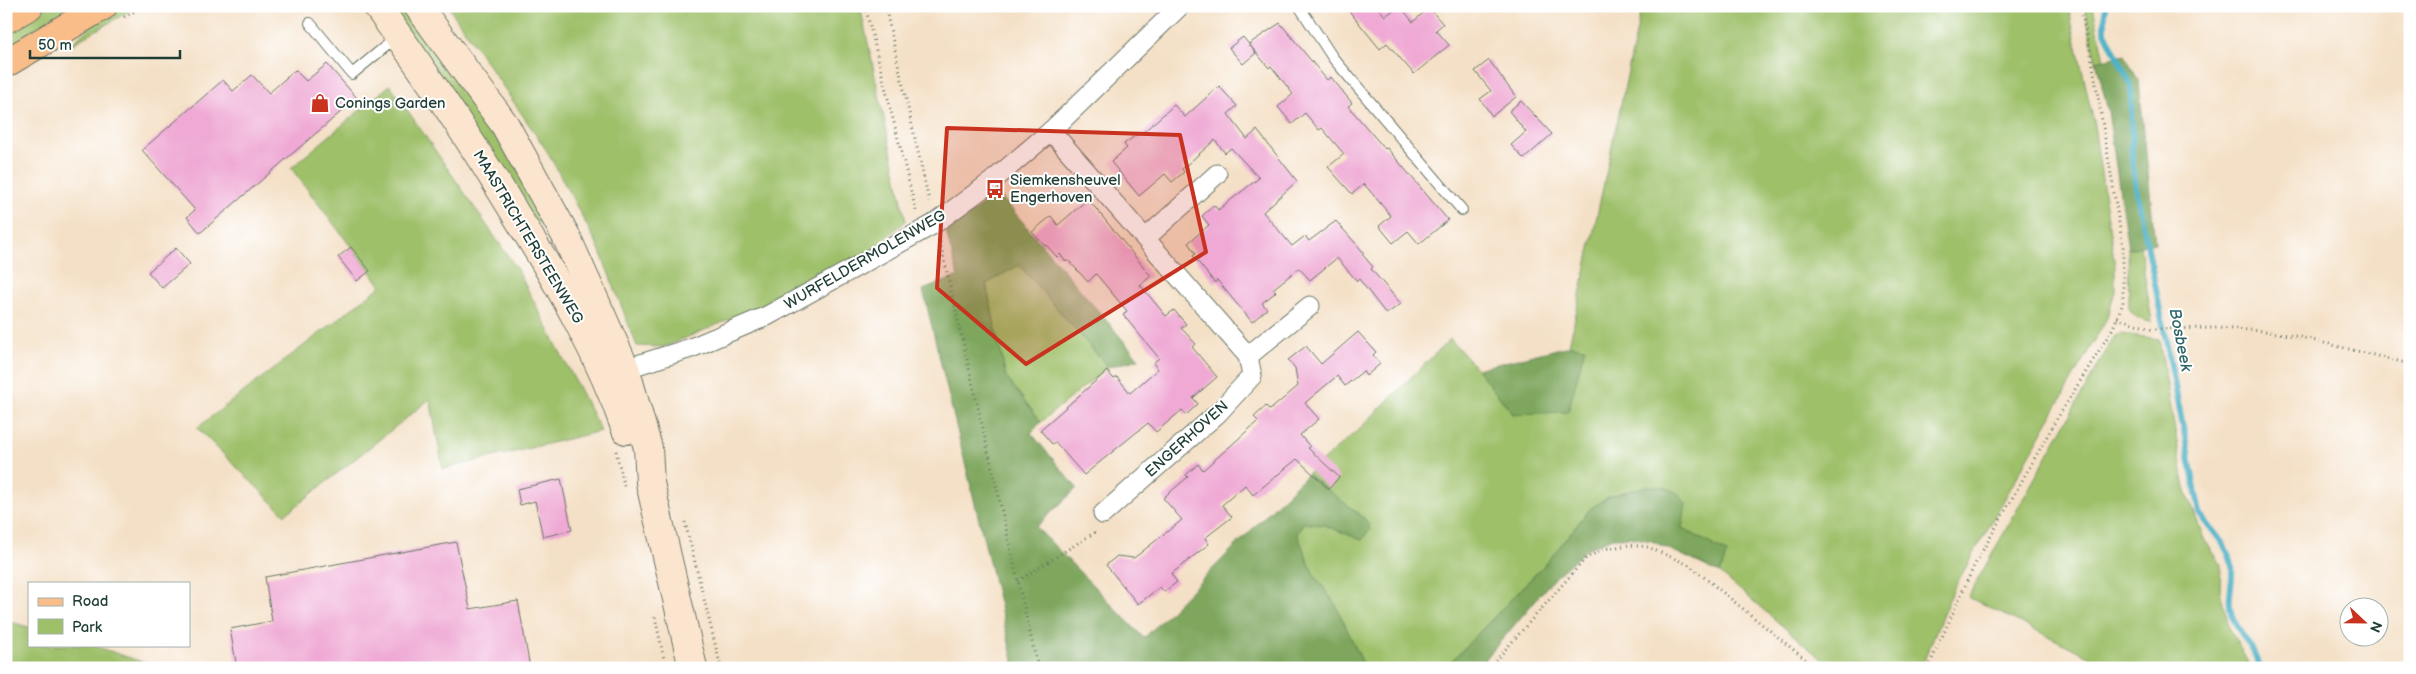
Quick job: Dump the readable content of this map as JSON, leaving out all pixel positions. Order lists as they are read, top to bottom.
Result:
{
  "streets": {
    "main road": ["MAASTRICHTERSTEENWEG"],
    "street": ["WURFELDERMOLENWEG", "ENGERHOVEN"]
  },
  "crossings": [
    ["MAASTRICHTERSTEENWEG", "WURFELDERMOLENWEG"]
  ],
  "water": ["Bosbeek"],
  "places": {
    "shop": ["Conings Garden"],
    "bus stop": ["Siemkensheuvel Engerhoven"]
  },
  "legend": ["Road", "Park"],
  "scale_bar": "50 m",
  "north": "right"
}
